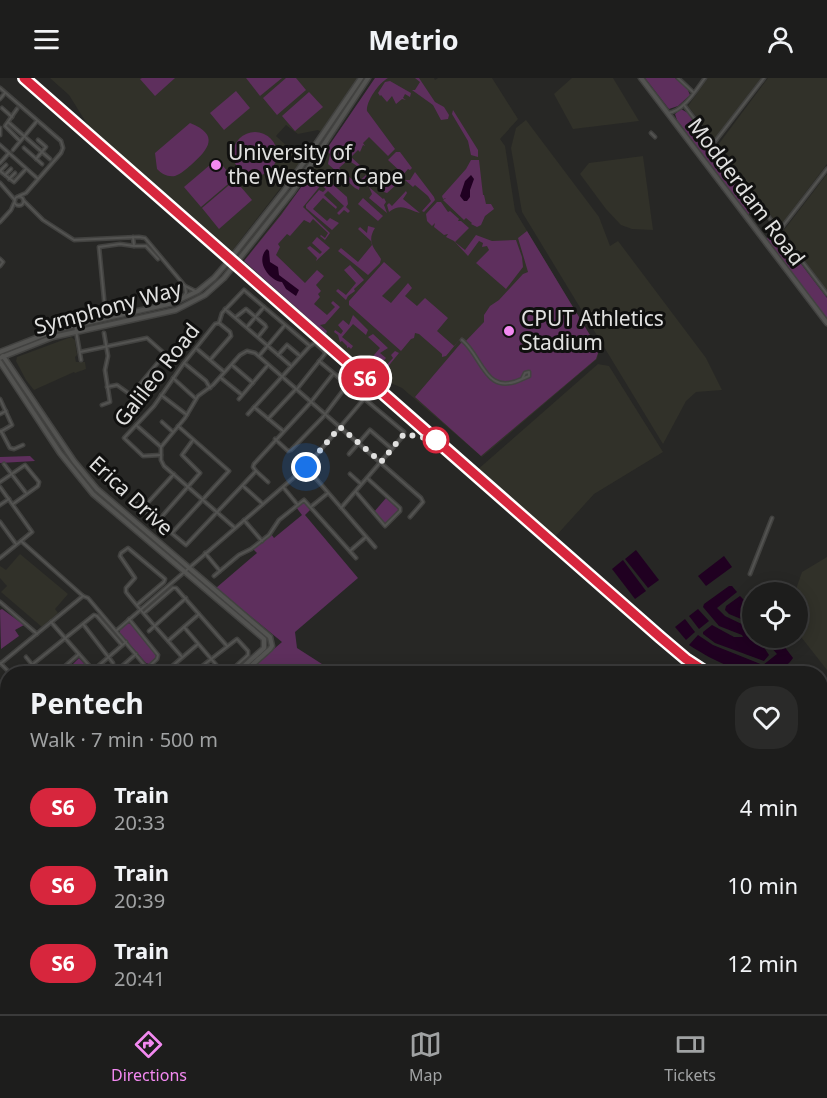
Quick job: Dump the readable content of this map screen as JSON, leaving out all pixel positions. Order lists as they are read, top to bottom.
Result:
{
  "streets": {
    "main road": ["Modderdam Road", "Symphony Way", "Erica Drive"],
    "street": ["Galileo Road"]
  },
  "crossings": [
    ["Symphony Way", "Erica Drive"]
  ],
  "places": ["University of the Western Cape", "CPUT Athletics Stadium"],
  "page": {
    "header": "Metrio",
    "on_map": "S6",
    "heading": ["Pentech", "Walk · 7 min · 500 m"],
    "list": [
      {
        "mark": "S6",
        "name": "Train",
        "note": "20:33",
        "value": "4 min"
      },
      {
        "mark": "S6",
        "name": "Train",
        "note": "20:39",
        "value": "10 min"
      },
      {
        "mark": "S6",
        "name": "Train",
        "note": "20:41",
        "value": "12 min"
      }
    ],
    "tabs": ["Directions", "Map", "Tickets"]
  }
}
